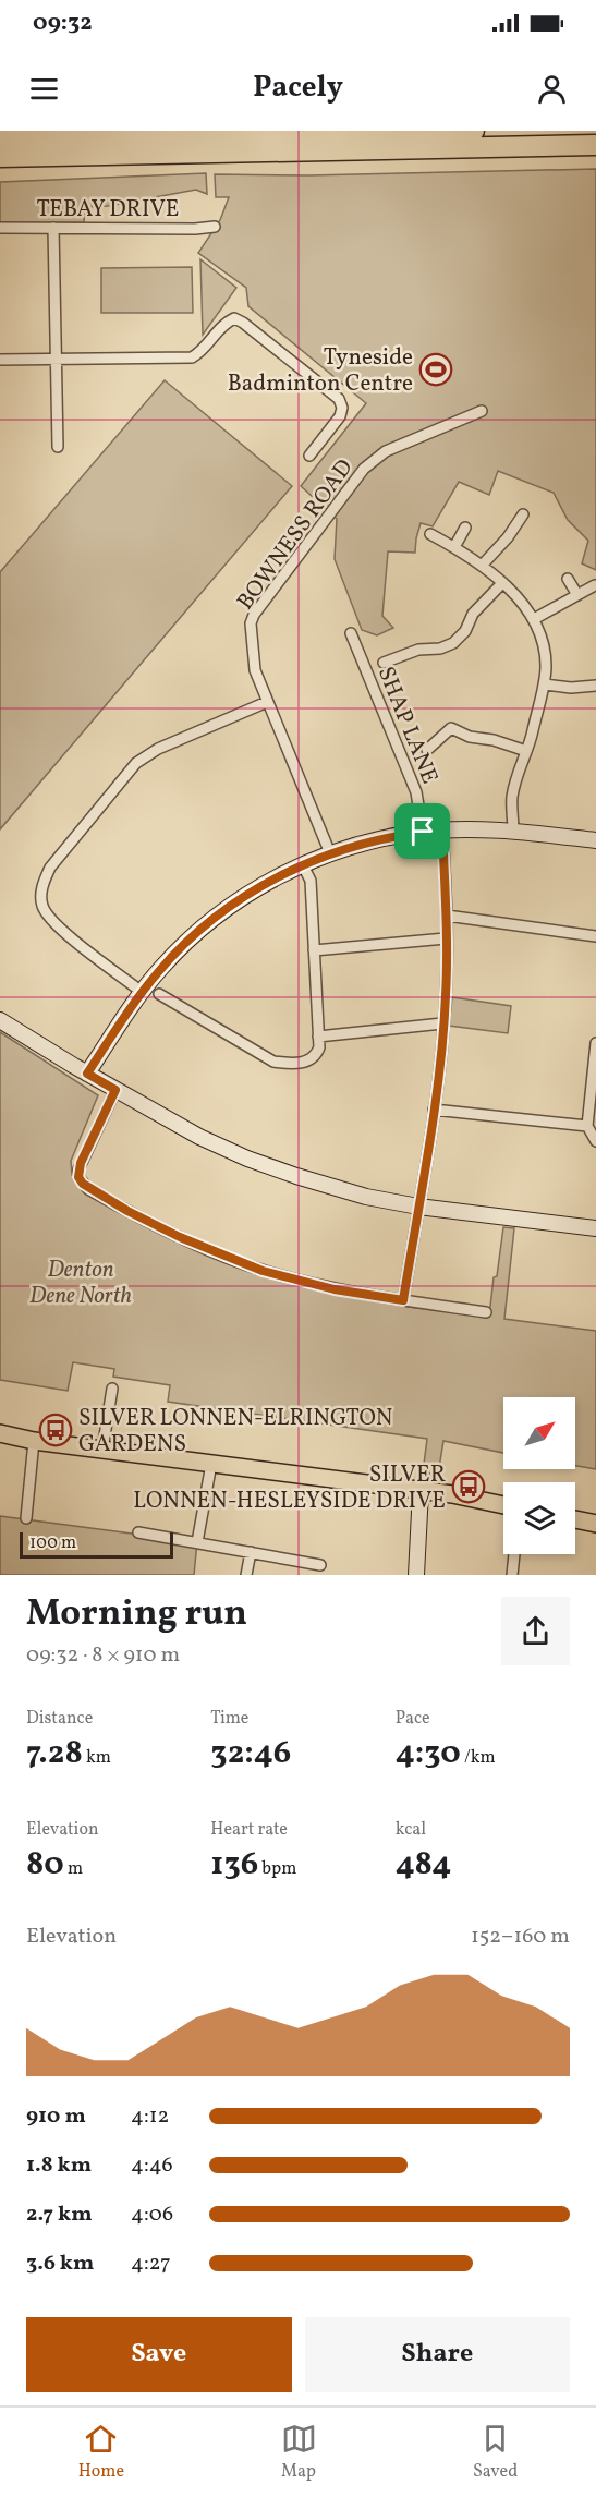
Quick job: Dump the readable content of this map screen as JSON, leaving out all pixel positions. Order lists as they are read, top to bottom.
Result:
{
  "streets": {
    "street": ["TEBAY DRIVE", "BOWNESS ROAD", "SHAP LANE"]
  },
  "parks": ["Denton Dene North"],
  "places": {
    "sports": ["Tyneside Badminton Centre"],
    "bus stop": ["SILVER LONNEN-ELRINGTON GARDENS", "SILVER LONNEN-HESLEYSIDE DRIVE"]
  },
  "scale_bar": "100 m",
  "north": "top right",
  "page": {
    "status": "09:32",
    "header": "Pacely",
    "scale": "100 m",
    "heading": ["Morning run", "09:32 · 8 × 910 m"],
    "stats": [
      ["Distance", "7.28 km"],
      ["Time", "32:46"],
      ["Pace", "4:30 /km"],
      ["Elevation", "80 m"],
      ["Heart rate", "136 bpm"],
      ["kcal", "484"]
    ],
    "chart": ["Elevation", "152–160 m"],
    "list": [
      {
        "name": "910 m",
        "note": "4:12"
      },
      {
        "name": "1.8 km",
        "note": "4:46"
      },
      {
        "name": "2.7 km",
        "note": "4:06"
      },
      {
        "name": "3.6 km",
        "note": "4:27"
      }
    ],
    "buttons": ["Save", "Share"],
    "tabs": ["Home", "Map", "Saved"]
  }
}
